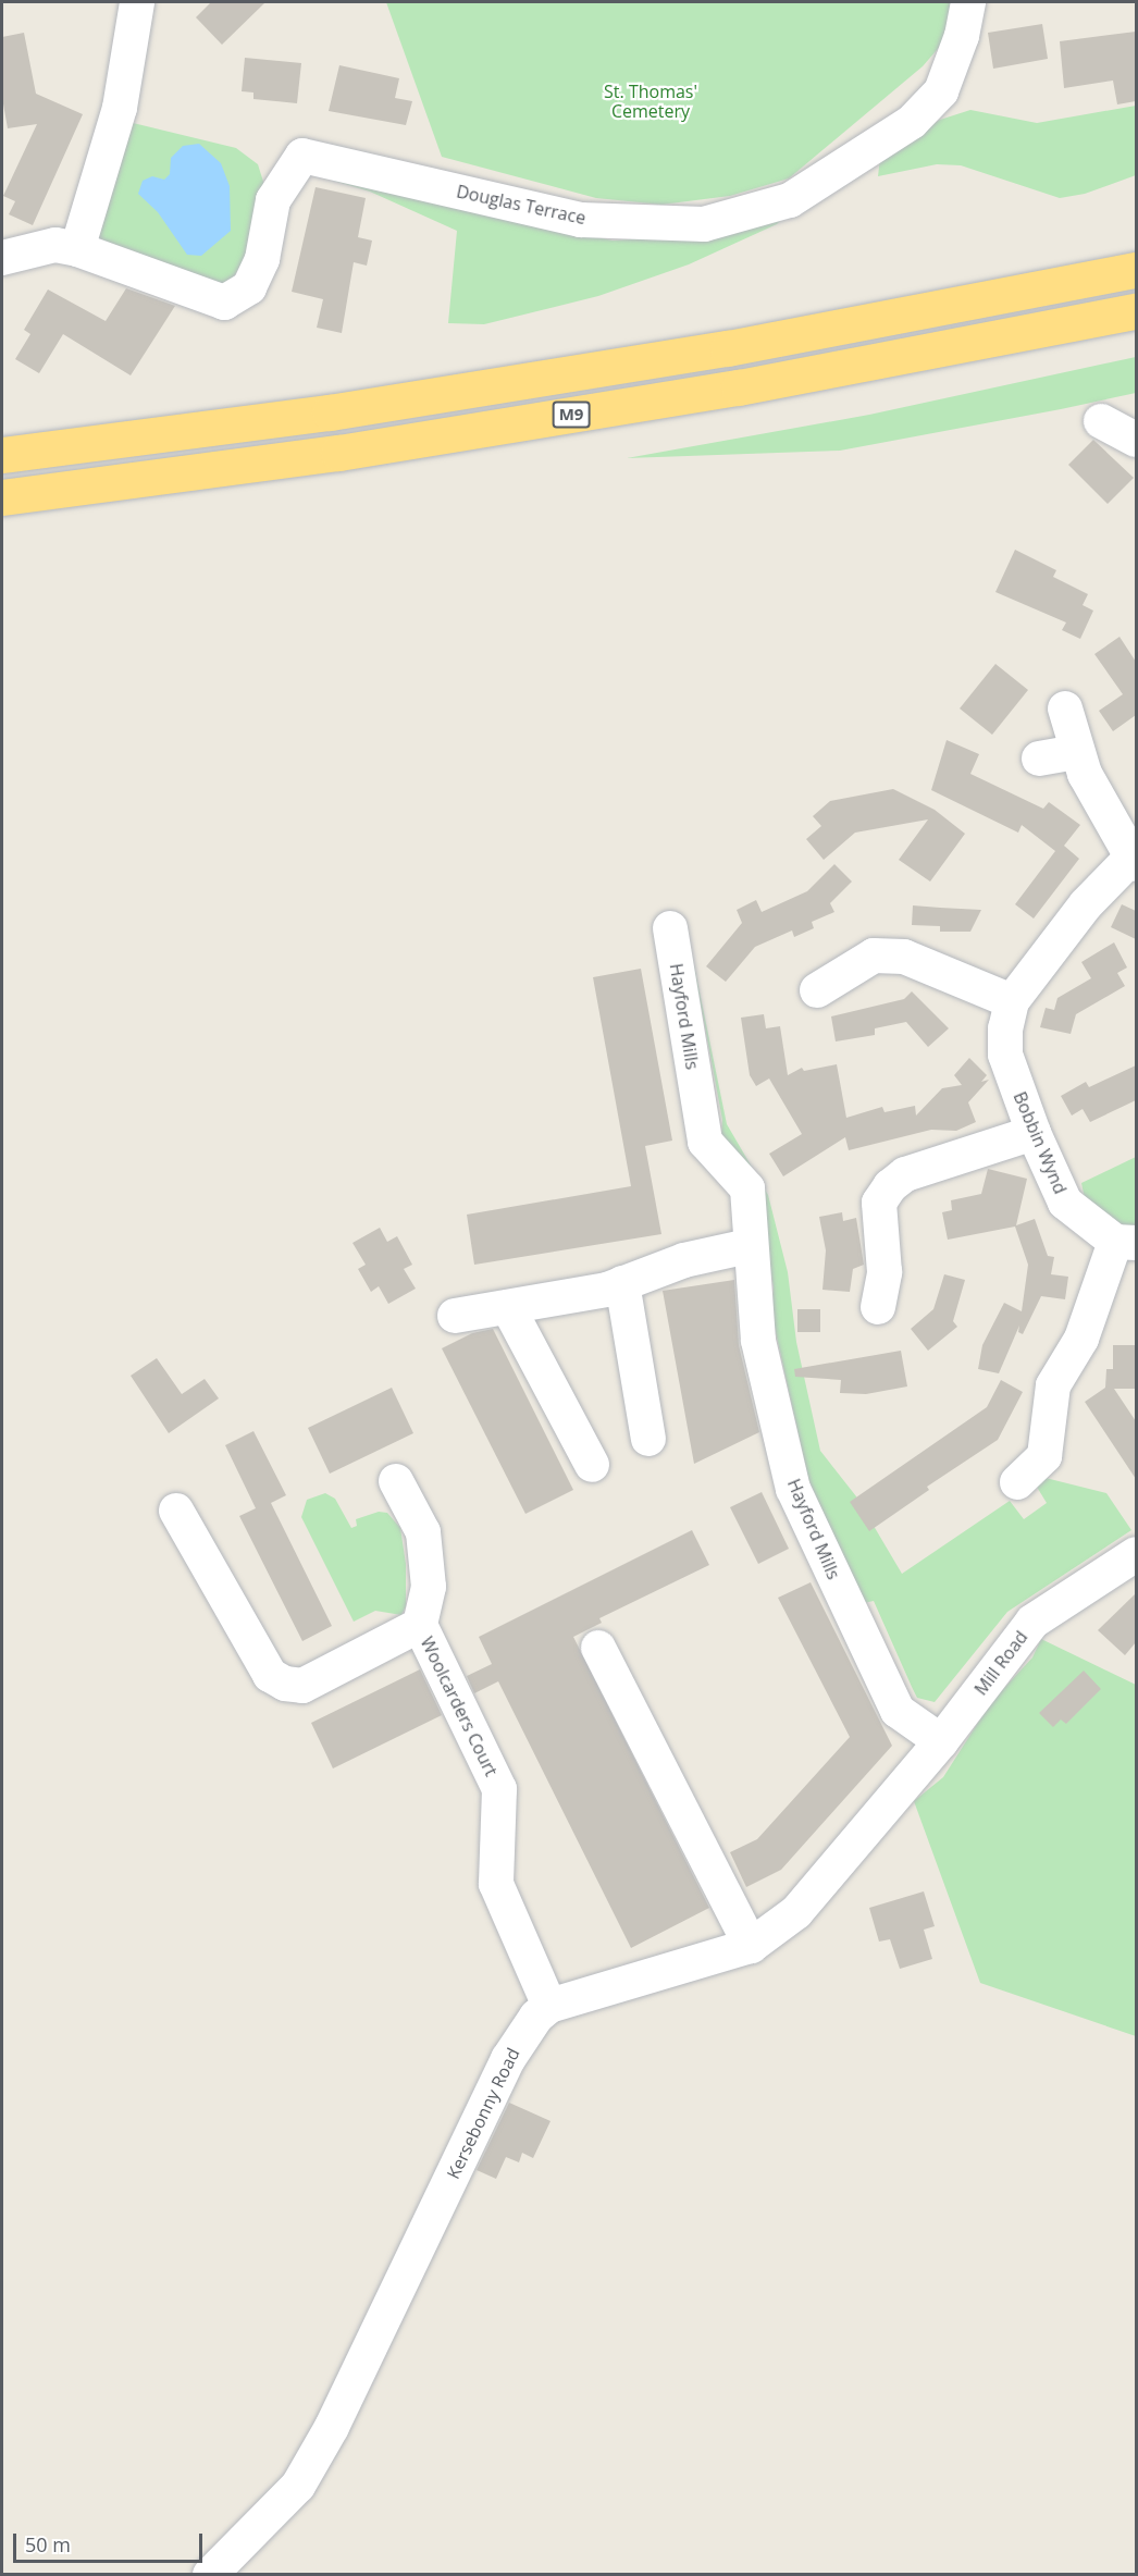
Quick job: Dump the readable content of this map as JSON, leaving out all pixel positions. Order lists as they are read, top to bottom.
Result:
{
  "streets": {
    "highway": ["M9"],
    "street": [
      "Douglas Terrace",
      "Hayford Mills",
      "Bobbin Wynd",
      "Mill Road",
      "Woolcarders Court",
      "Kersebonny Road"
    ]
  },
  "crossings": [
    ["Hayford Mills", "Mill Road"],
    ["Woolcarders Court", "Kersebonny Road"]
  ],
  "parks": ["St. Thomas' Cemetery"],
  "scale_bar": "50 m"
}
